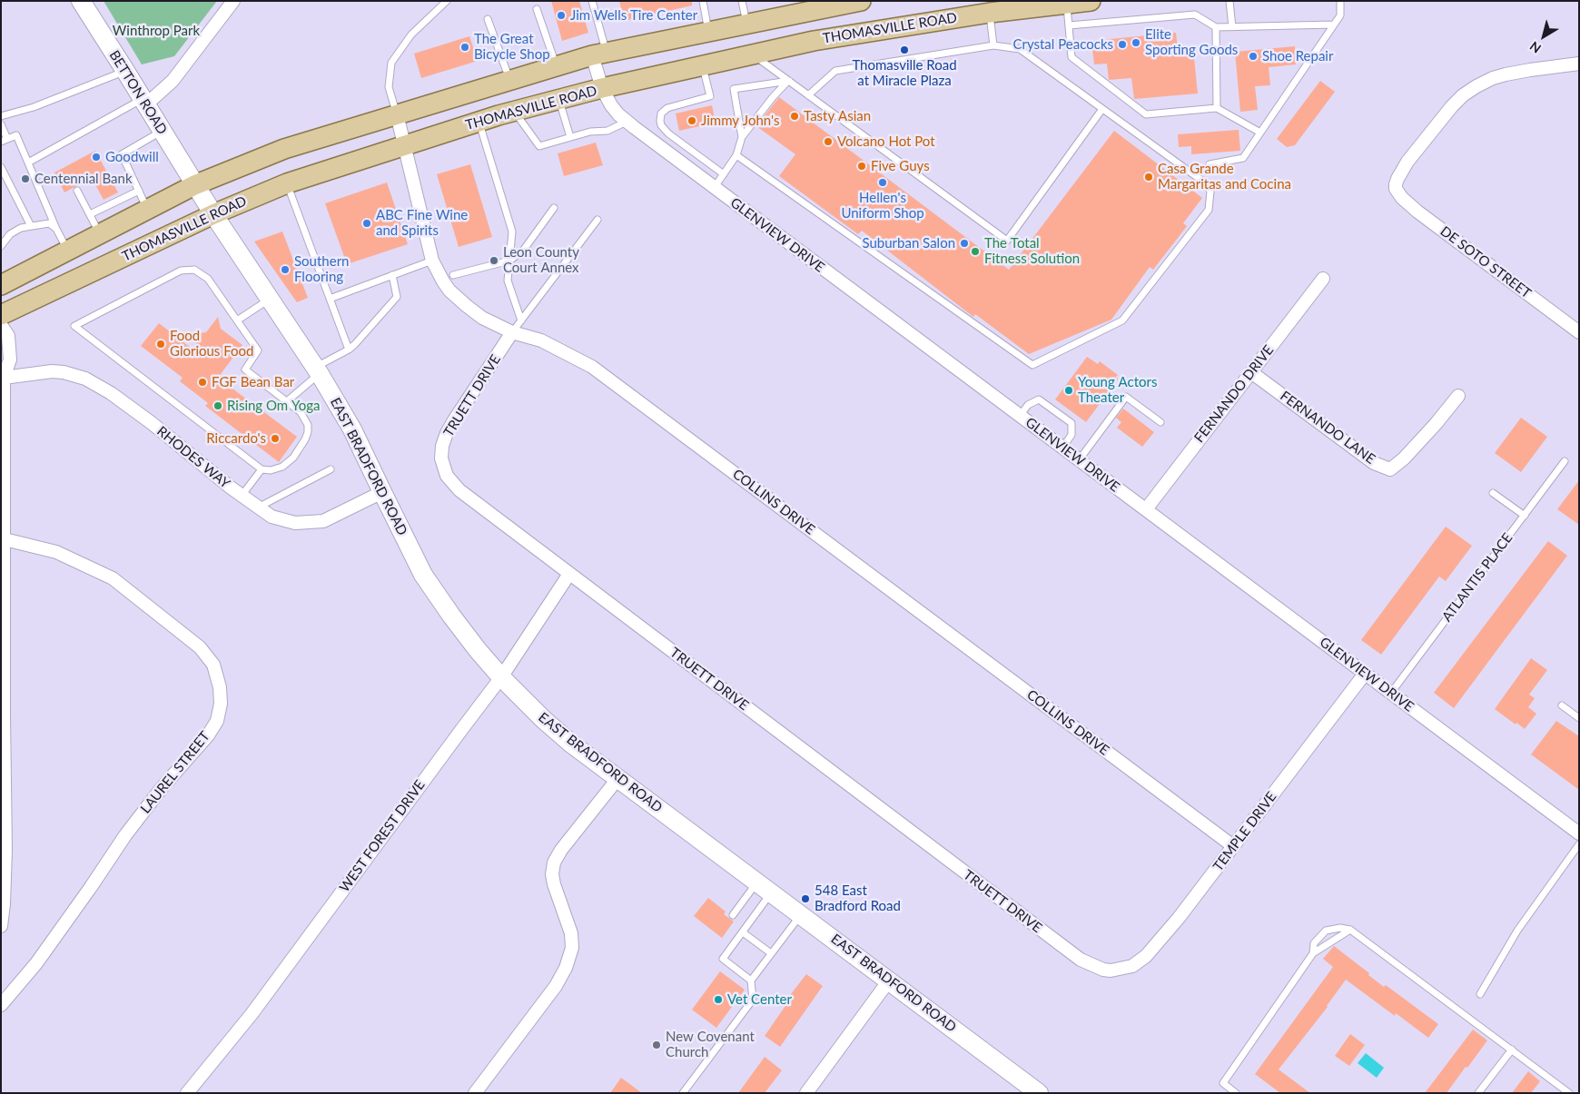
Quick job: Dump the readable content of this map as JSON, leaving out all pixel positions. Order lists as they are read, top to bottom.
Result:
{
  "streets": {
    "main road": ["THOMASVILLE ROAD"],
    "street": [
      "BETTON ROAD",
      "GLENVIEW DRIVE",
      "DE SOTO STREET",
      "FERNANDO DRIVE",
      "TRUETT DRIVE",
      "FERNANDO LANE",
      "RHODES WAY",
      "EAST BRADFORD ROAD",
      "COLLINS DRIVE",
      "LAUREL STREET",
      "TEMPLE DRIVE",
      "WEST FOREST DRIVE"
    ],
    "lane": ["ATLANTIS PLACE"]
  },
  "crossings": [
    ["THOMASVILLE ROAD", "GLENVIEW DRIVE"],
    ["THOMASVILLE ROAD", "EAST BRADFORD ROAD"],
    ["THOMASVILLE ROAD", "COLLINS DRIVE"],
    ["BETTON ROAD", "EAST BRADFORD ROAD"],
    ["GLENVIEW DRIVE", "FERNANDO DRIVE"],
    ["GLENVIEW DRIVE", "ATLANTIS PLACE"],
    ["GLENVIEW DRIVE", "TEMPLE DRIVE"],
    ["FERNANDO DRIVE", "FERNANDO LANE"],
    ["TRUETT DRIVE", "COLLINS DRIVE"],
    ["TRUETT DRIVE", "TEMPLE DRIVE"],
    ["TRUETT DRIVE", "WEST FOREST DRIVE"],
    ["RHODES WAY", "EAST BRADFORD ROAD"],
    ["EAST BRADFORD ROAD", "WEST FOREST DRIVE"],
    ["COLLINS DRIVE", "TEMPLE DRIVE"]
  ],
  "parks": ["Winthrop Park"],
  "places": [
    "Jim Wells Tire Center",
    "Elite Sporting Goods",
    "Crystal Peacocks",
    "The Great Bicycle Shop",
    "Thomasville Road at Miracle Plaza",
    "Shoe Repair",
    "Tasty Asian",
    "Jimmy John's",
    "Volcano Hot Pot",
    "Goodwill",
    "Five Guys",
    "Casa Grande Margaritas and Cocina",
    "Centennial Bank",
    "Hellen's Uniform Shop",
    "ABC Fine Wine and Spirits",
    "Suburban Salon",
    "The Total Fitness Solution",
    "Leon County Court Annex",
    "Southern Flooring",
    "Food Glorious Food",
    "FGF Bean Bar",
    "Young Actors Theater",
    "Rising Om Yoga",
    "Riccardo's",
    "548 East Bradford Road",
    "Vet Center",
    "New Covenant Church"
  ],
  "north": "bottom left"
}
